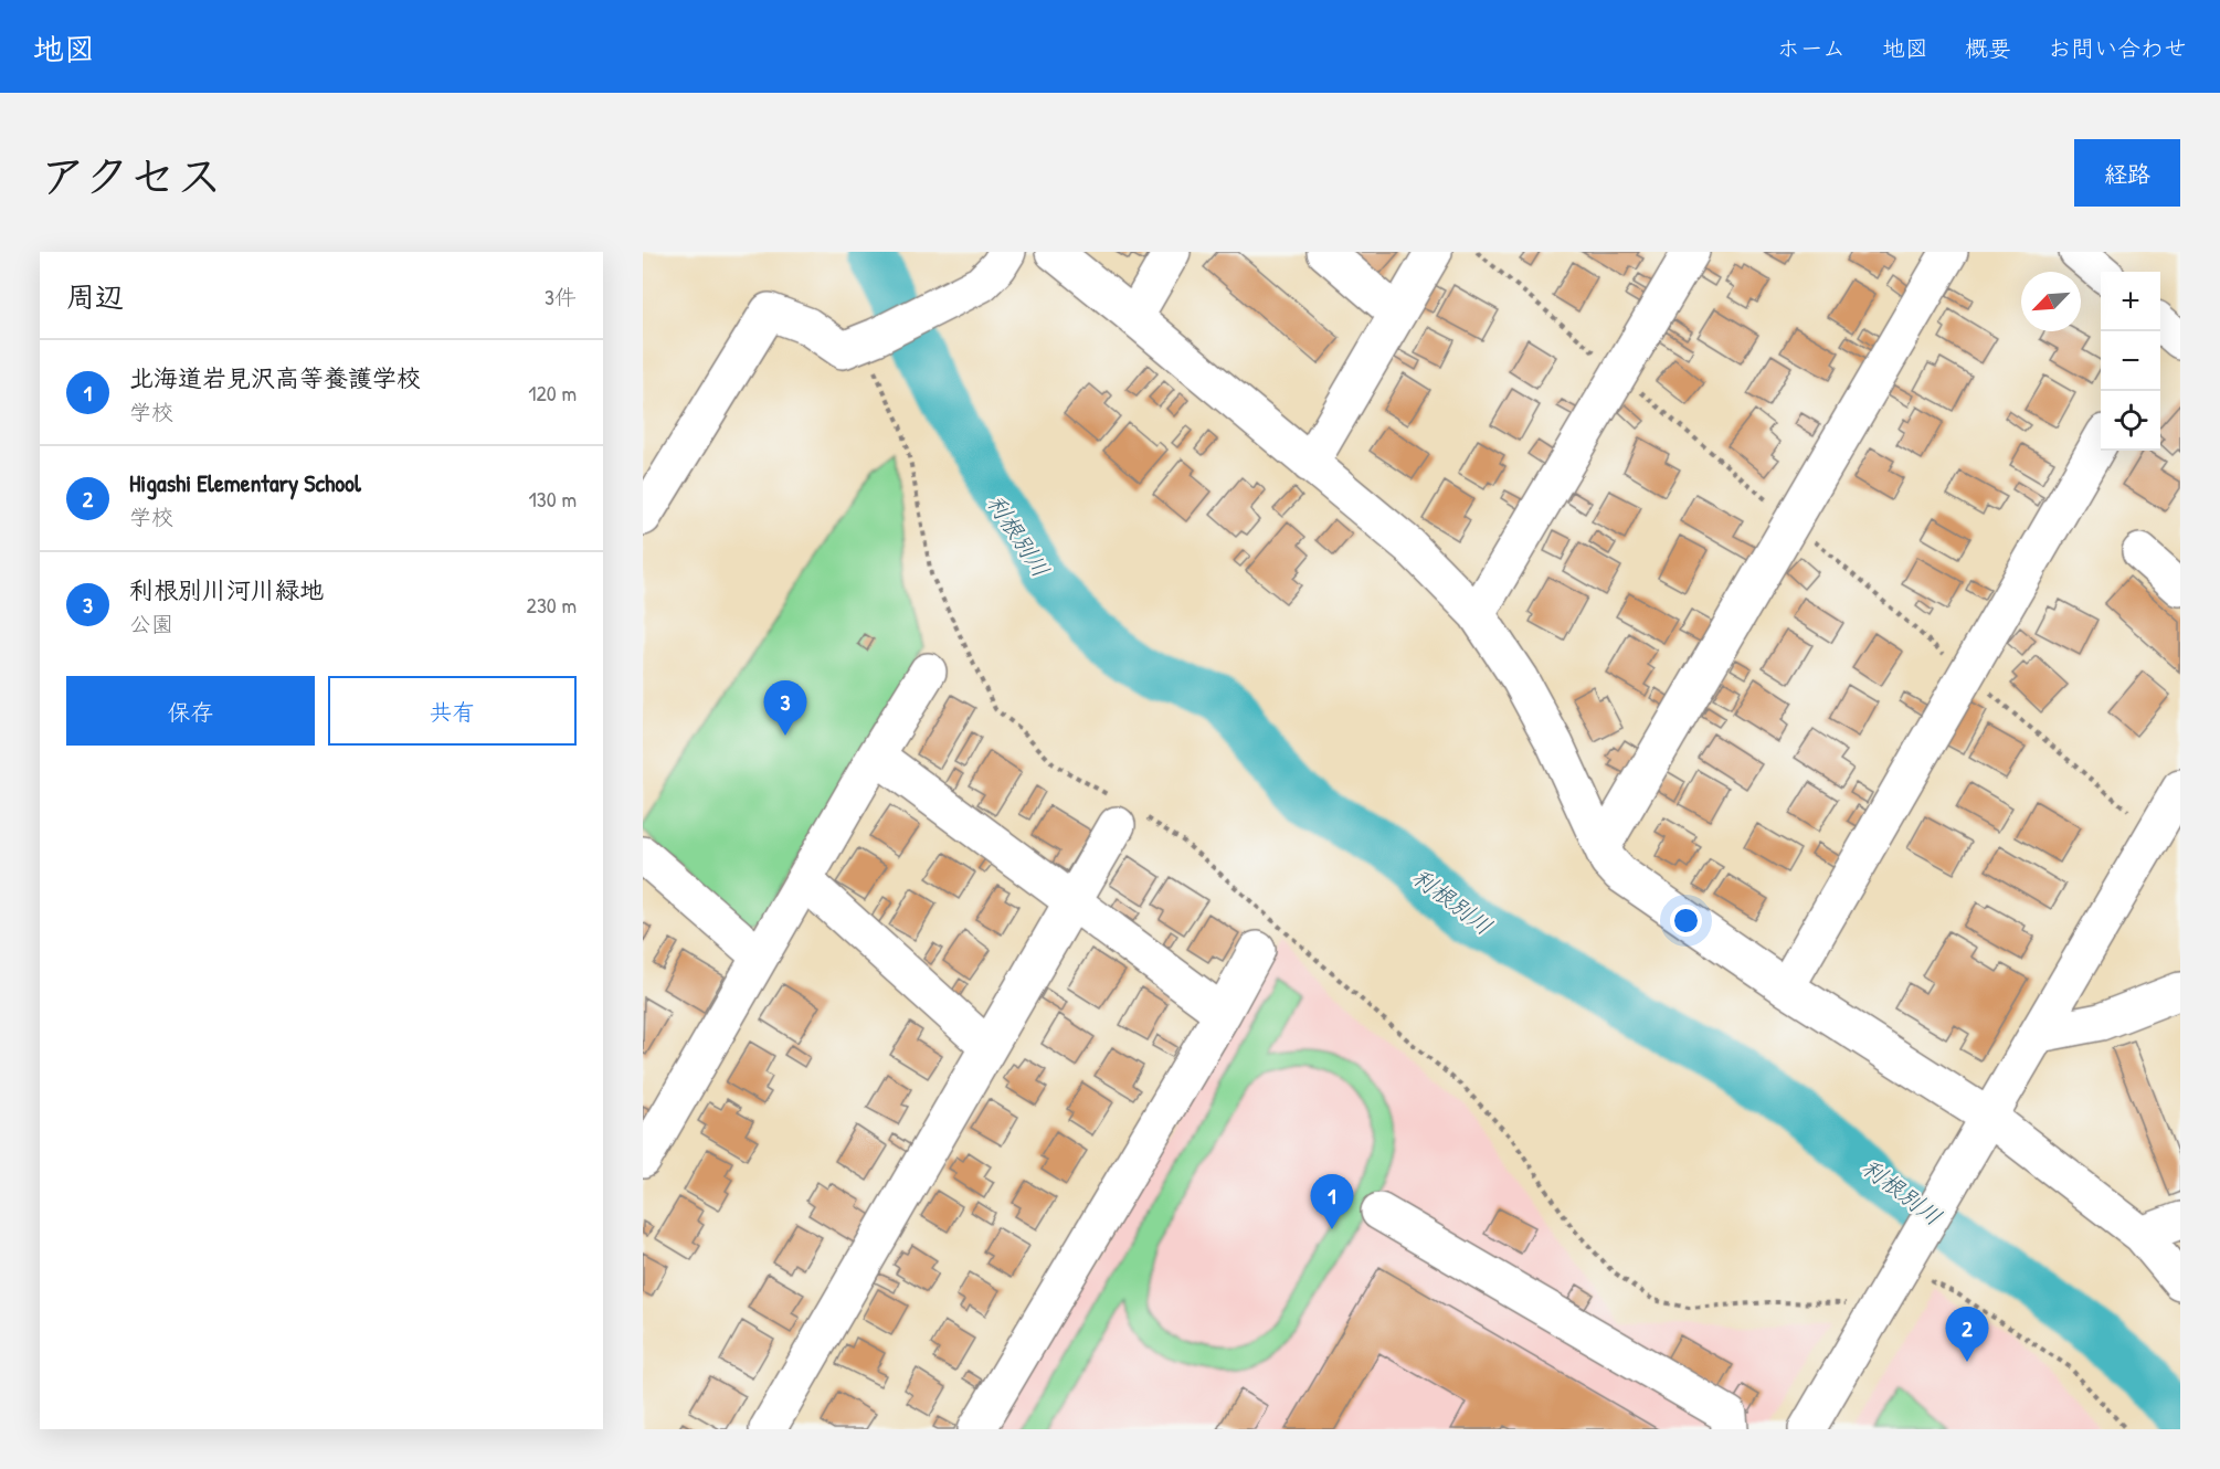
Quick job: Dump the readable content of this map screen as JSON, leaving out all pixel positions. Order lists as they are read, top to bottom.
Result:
{
  "water": ["利根別川"],
  "north": "bottom left",
  "page": {
    "header": "地図",
    "nav": [
      "ホーム",
      "地図",
      "概要",
      "お問い合わせ"
    ],
    "title": "アクセス",
    "buttons": [
      "経路",
      ["保存", "共有"]
    ],
    "heading": ["周辺", "3件"],
    "map_buttons": ["+", "−"],
    "list": [
      {
        "mark": "1",
        "name": "北海道岩見沢高等養護学校",
        "note": "学校",
        "value": "120 m"
      },
      {
        "mark": "2",
        "name": "Higashi Elementary School",
        "note": "学校",
        "value": "130 m"
      },
      {
        "mark": "3",
        "name": "利根別川河川緑地",
        "note": "公園",
        "value": "230 m"
      }
    ],
    "pins": ["3", "1", "2"]
  }
}
